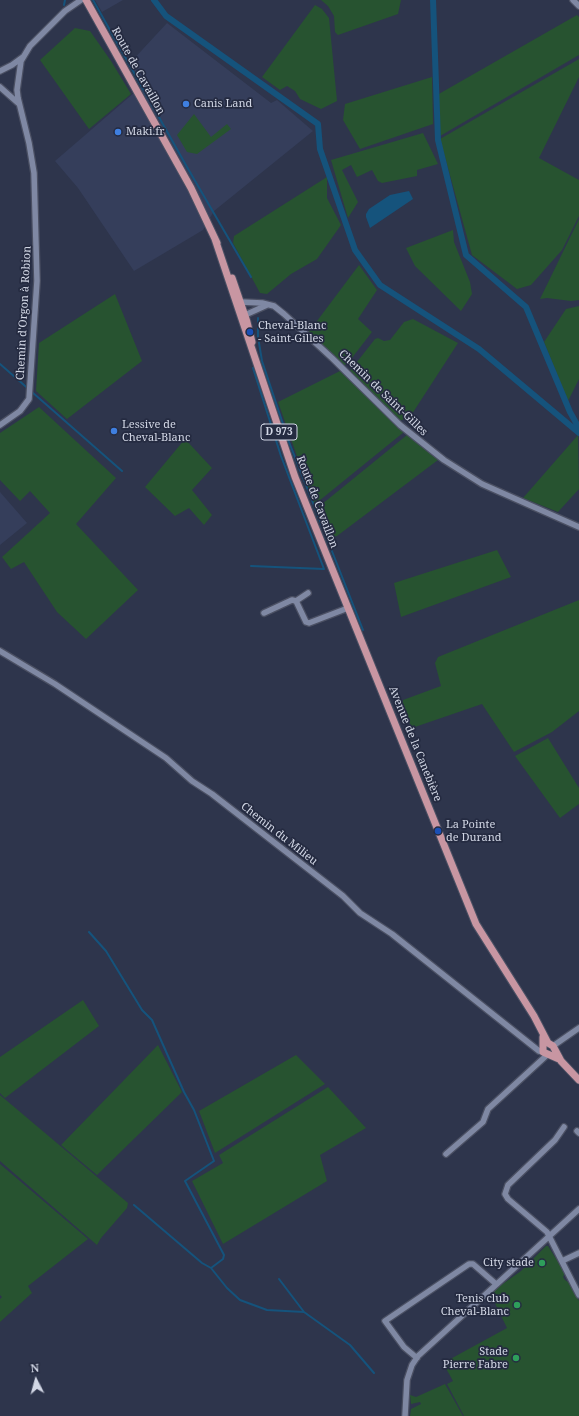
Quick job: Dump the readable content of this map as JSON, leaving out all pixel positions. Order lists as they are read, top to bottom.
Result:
{
  "streets": {
    "main road": ["Route de Cavaillon", "D 973", "Avenue de la Canebière"],
    "street": ["Chemin d'Orgon à Robion", "Chemin de Saint-Gilles", "Chemin du Milieu"]
  },
  "crossings": [
    ["Route de Cavaillon", "Avenue de la Canebière"],
    ["Avenue de la Canebière", "Chemin du Milieu"]
  ],
  "places": [
    "Canis Land",
    "Maki.fr",
    "Cheval-Blanc - Saint-Gilles",
    "Lessive de Cheval-Blanc",
    "La Pointe de Durand",
    "City stade",
    "Tenis club Cheval-Blanc",
    "Stade Pierre Fabre"
  ],
  "north": "top"
}
